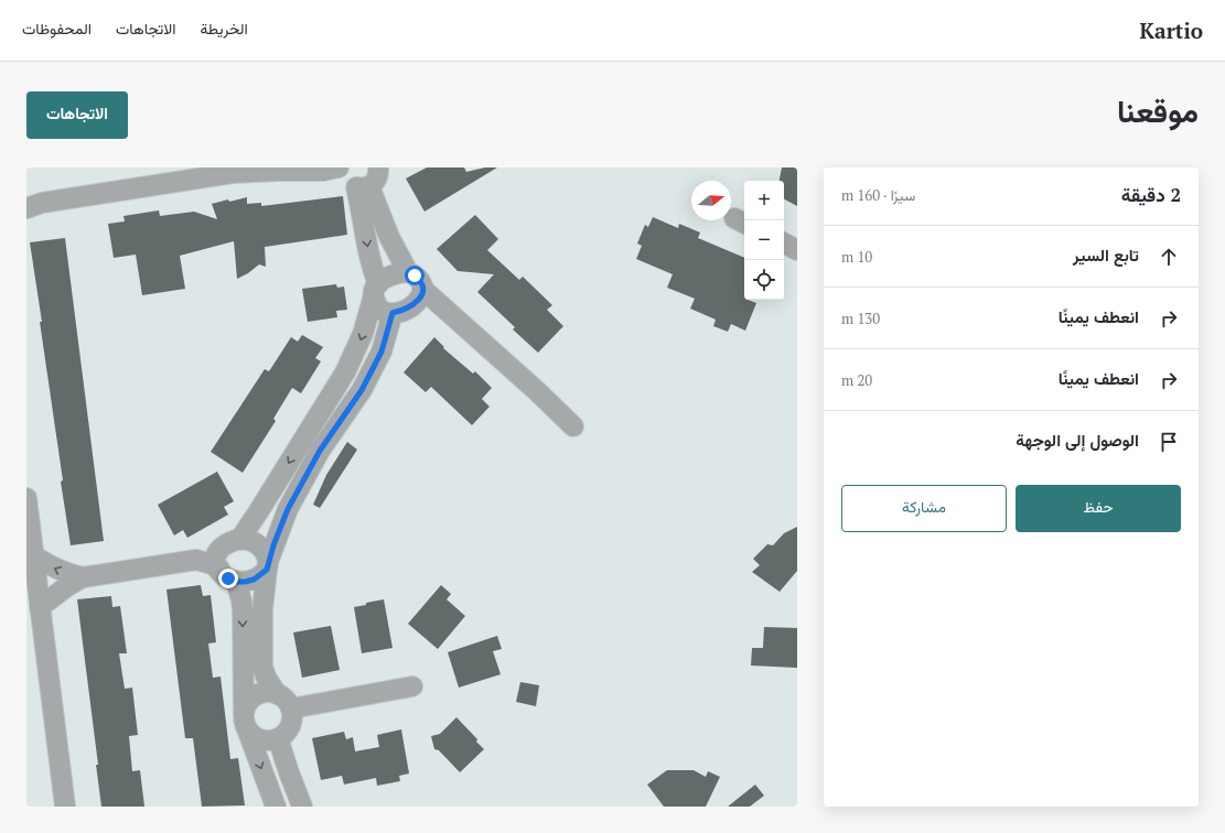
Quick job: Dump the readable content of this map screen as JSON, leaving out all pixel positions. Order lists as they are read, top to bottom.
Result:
{
  "north": "right",
  "page": {
    "header": "Kartio",
    "nav": ["الخريطة", "الاتجاهات", "المحفوظات"],
    "title": "موقعنا",
    "buttons": [
      "الاتجاهات",
      ["حفظ", "مشاركة"]
    ],
    "heading": ["2 دقيقة", "سيرًا · 160 m"],
    "map_buttons": ["+", "−"],
    "list": [
      ["تابع السير", "10 m"],
      ["انعطف يمينًا", "130 m"],
      ["انعطف يمينًا", "20 m"],
      "الوصول إلى الوجهة"
    ]
  }
}
